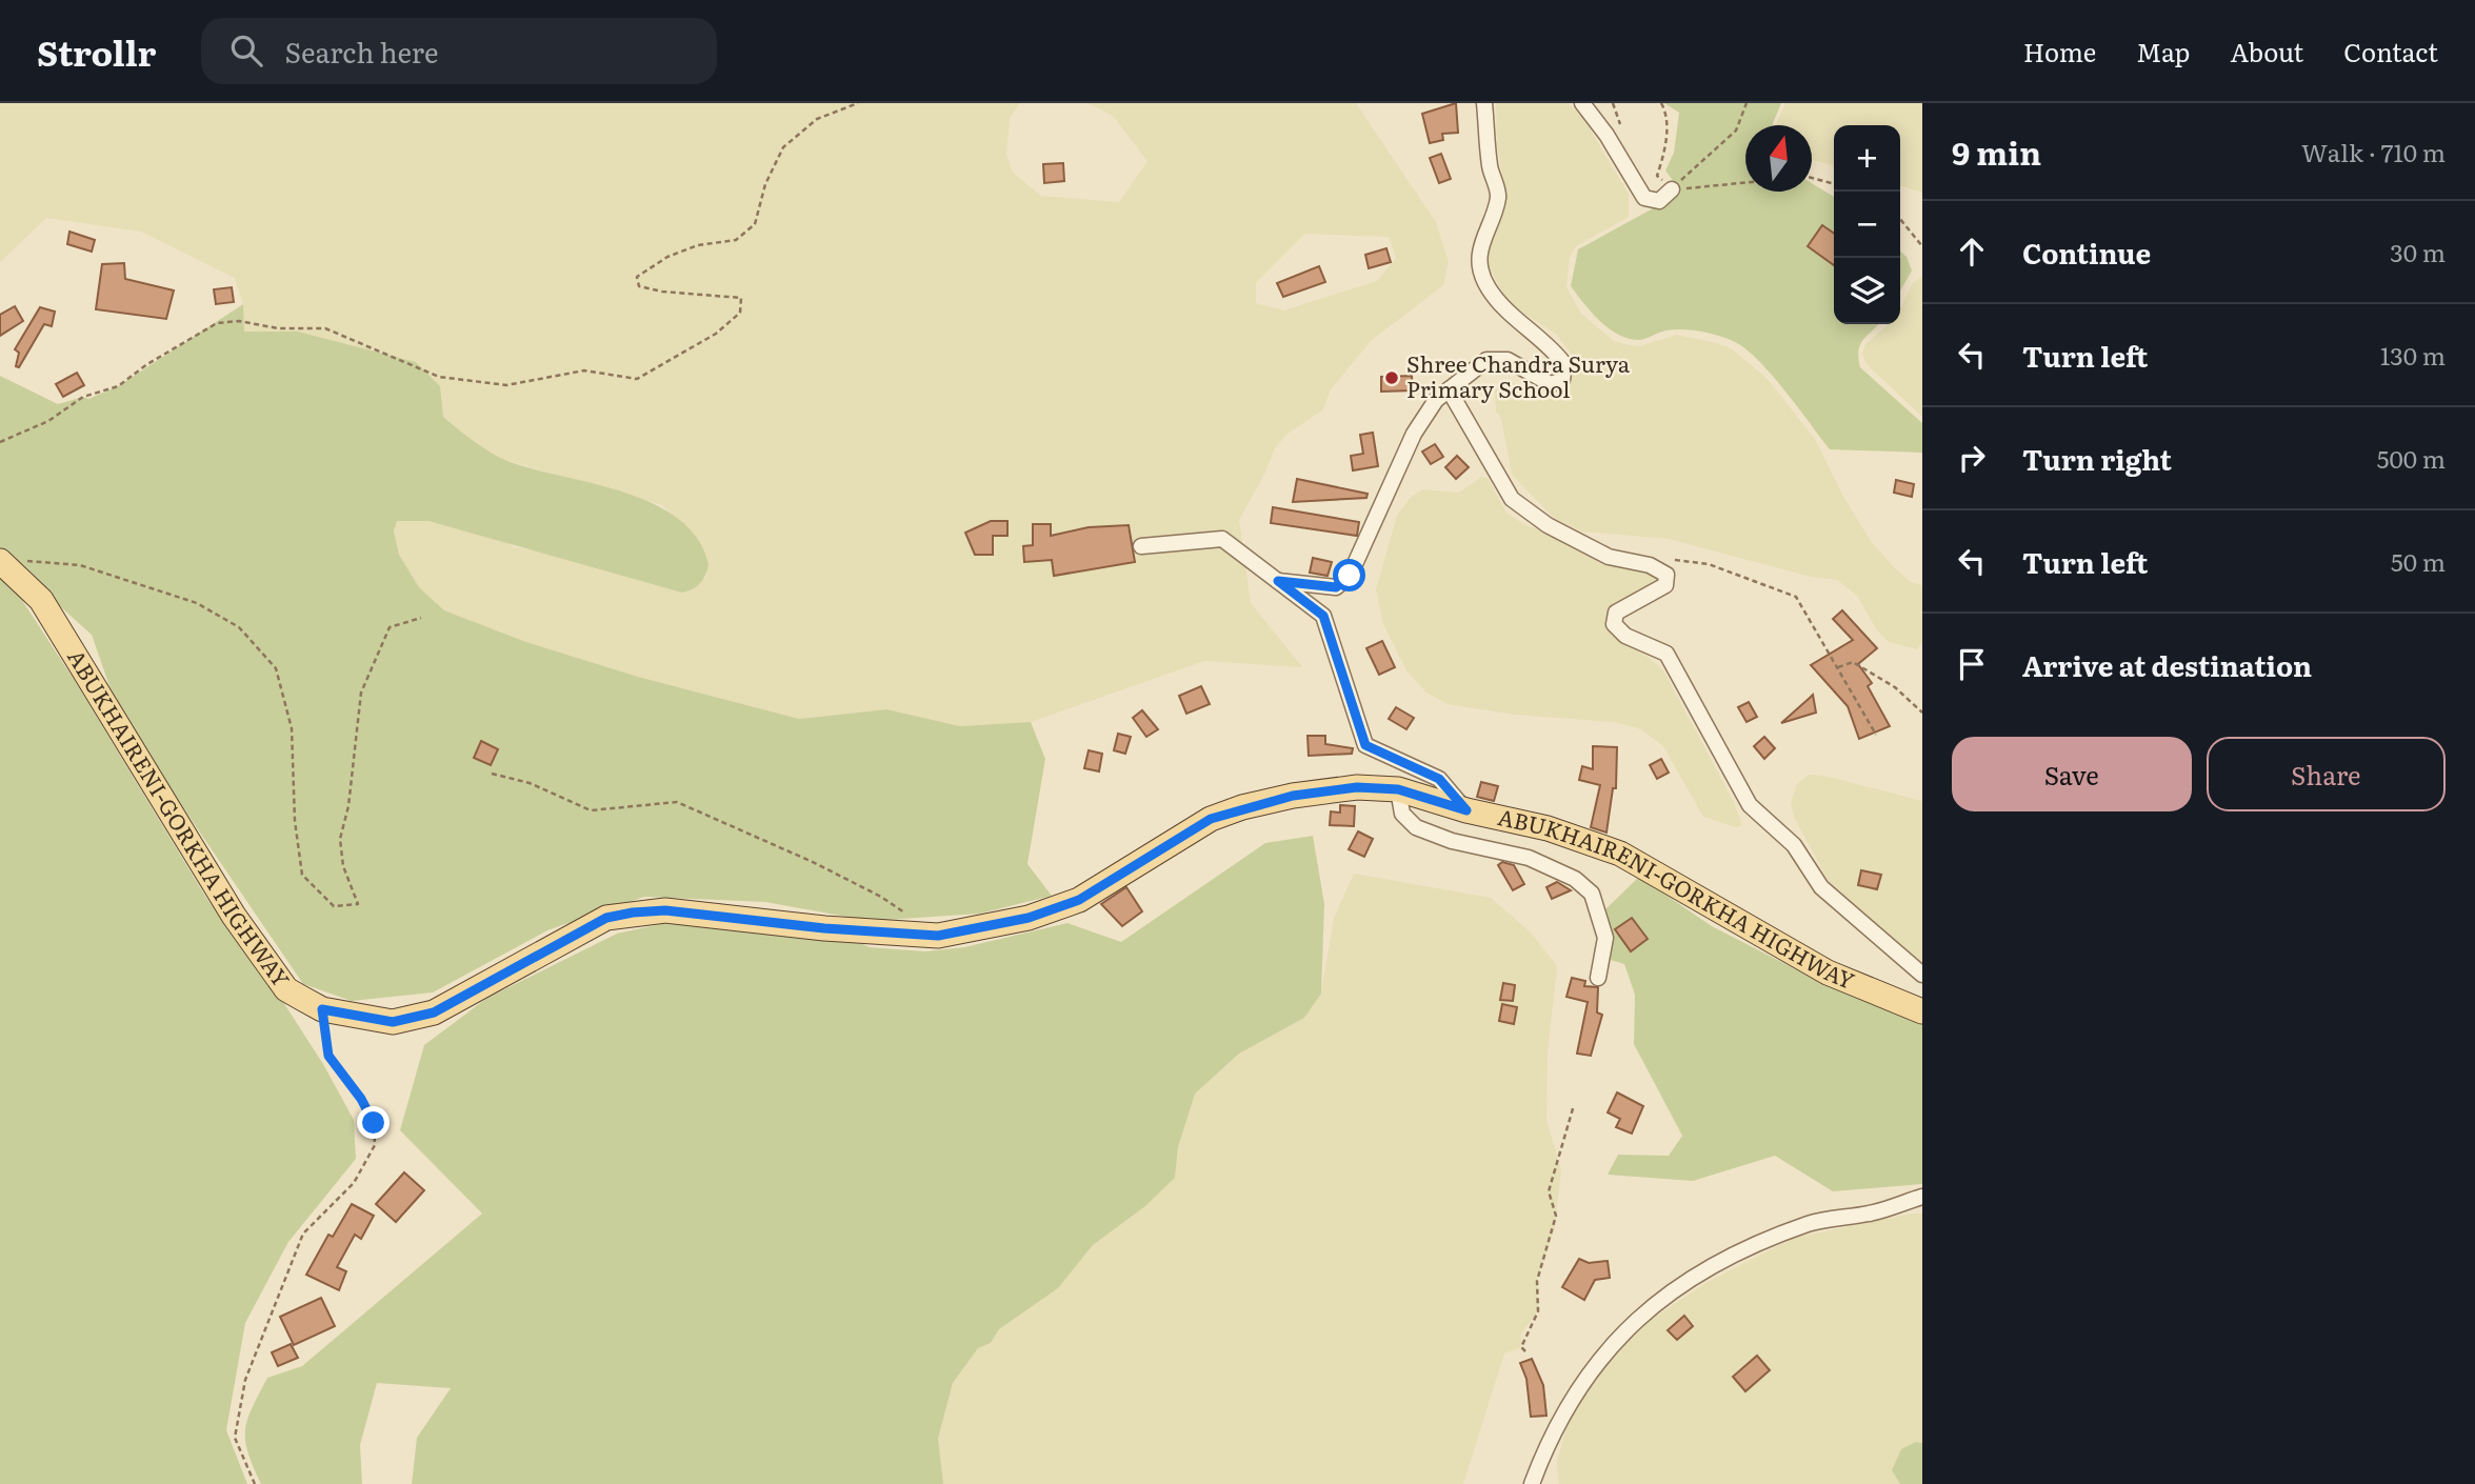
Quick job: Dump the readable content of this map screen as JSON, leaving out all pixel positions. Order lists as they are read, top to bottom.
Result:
{
  "streets": {
    "main road": ["ABUKHAIRENI-GORKHA HIGHWAY"]
  },
  "places": ["Shree Chandra Surya Primary School"],
  "north": "top",
  "page": {
    "header": "Strollr",
    "search": "Search here",
    "nav": [
      "Home",
      "Map",
      "About",
      "Contact"
    ],
    "heading": ["9 min", "Walk · 710 m"],
    "map_buttons": ["+", "−"],
    "list": [
      ["Continue", "30 m"],
      ["Turn left", "130 m"],
      ["Turn right", "500 m"],
      ["Turn left", "50 m"],
      "Arrive at destination"
    ],
    "buttons": ["Save", "Share"]
  }
}
